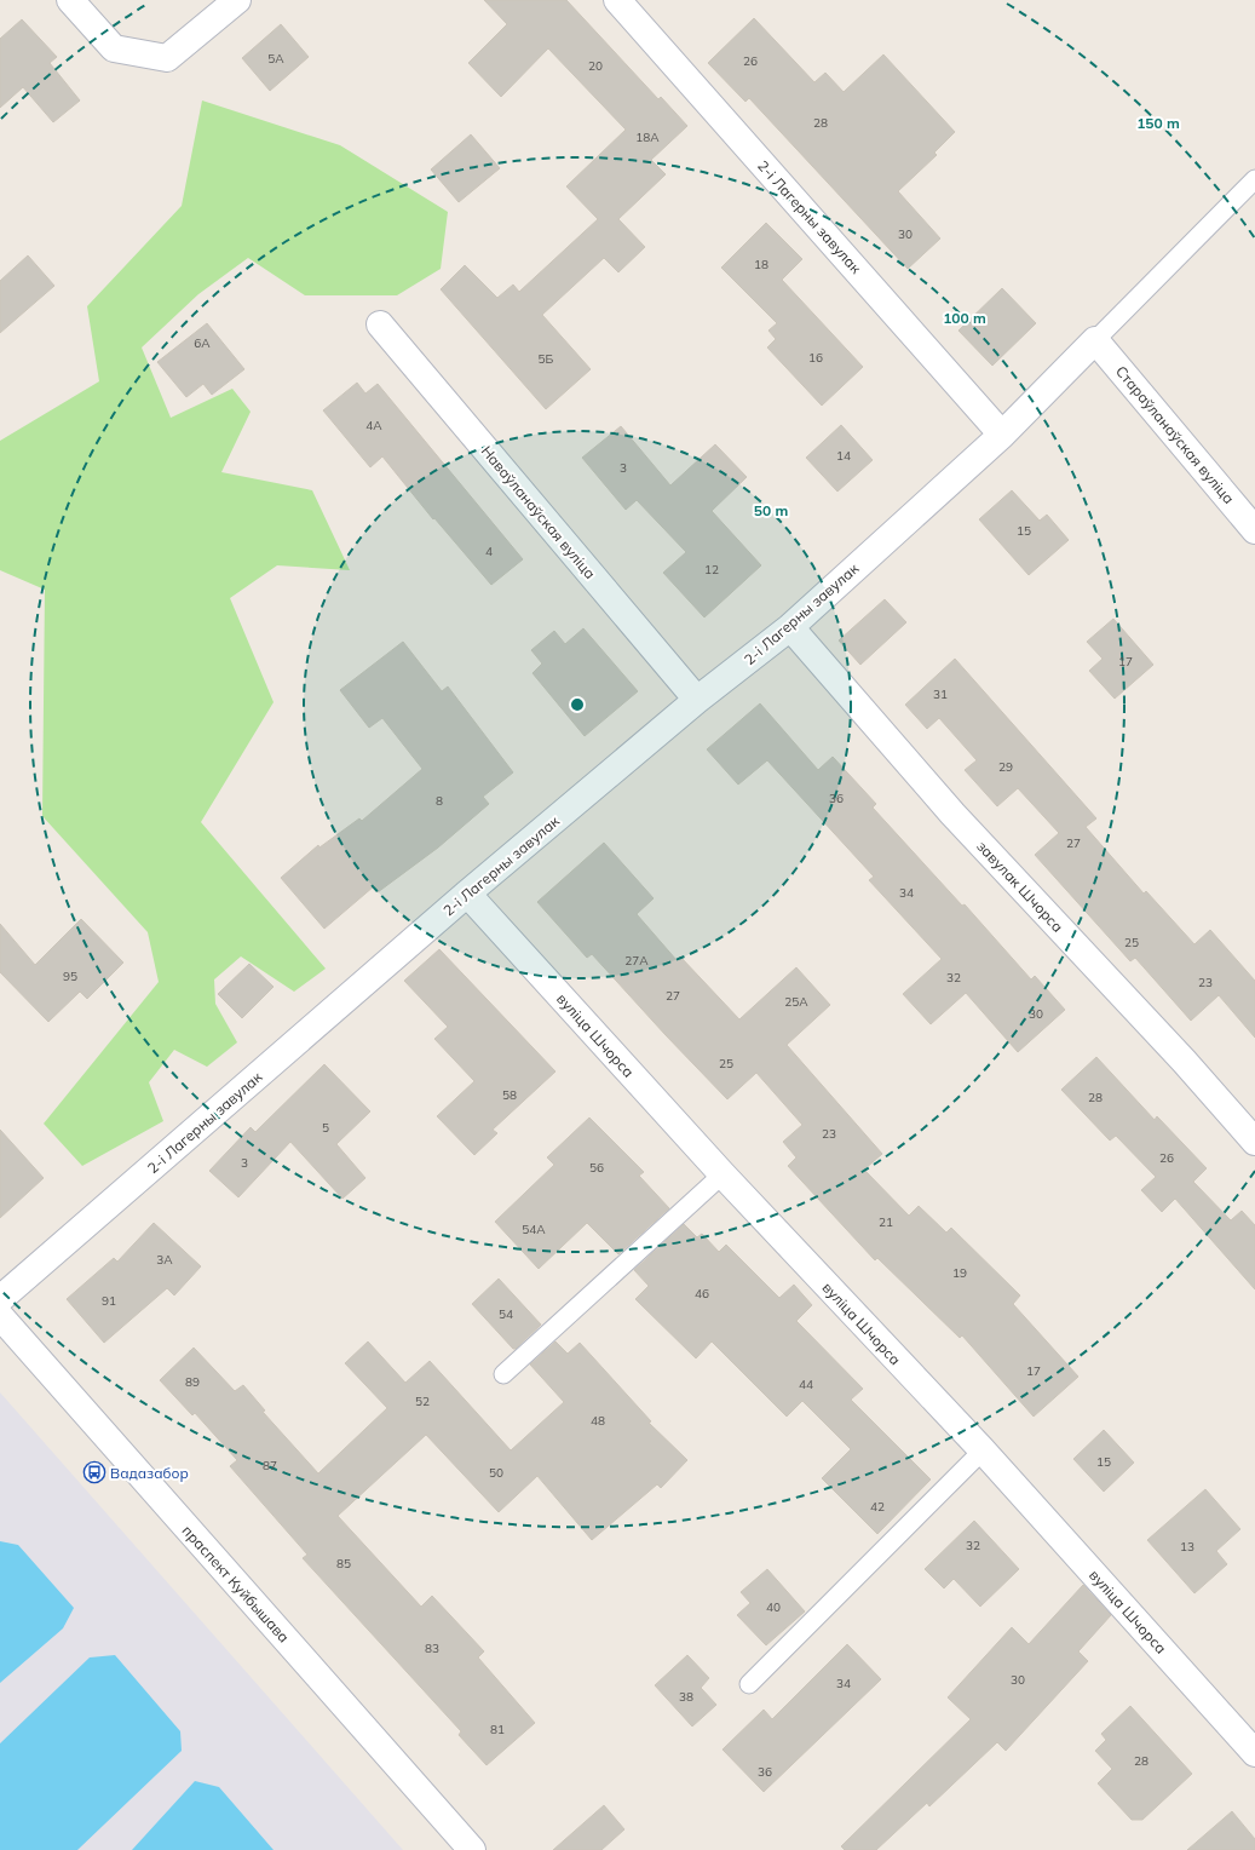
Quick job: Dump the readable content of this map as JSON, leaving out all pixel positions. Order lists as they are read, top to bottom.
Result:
{
  "streets": {
    "street": [
      "2-і Лагерны завулак",
      "Стараўланаўская вуліца",
      "Наваўланаўская вуліца",
      "завулак Шчорса",
      "вуліца Шчорса",
      "праспект Куйбышава"
    ]
  },
  "crossings": [
    ["2-і Лагерны завулак", "Стараўланаўская вуліца"],
    ["2-і Лагерны завулак", "Наваўланаўская вуліца"],
    ["2-і Лагерны завулак", "завулак Шчорса"],
    ["2-і Лагерны завулак", "вуліца Шчорса"]
  ],
  "places": {
    "bus stop": ["Вадазабор"]
  },
  "house_numbers": [
    "5А",
    "26",
    "20",
    "28",
    "18А",
    "30",
    "18",
    "6А",
    "16",
    "5Б",
    "4А",
    "14",
    "3",
    "15",
    "4",
    "12",
    "17",
    "31",
    "29",
    "36",
    "8",
    "27",
    "34",
    "25",
    "27А",
    "95",
    "32",
    "23",
    "27",
    "25А",
    "30",
    "25",
    "58",
    "28",
    "5",
    "23",
    "26",
    "3",
    "56",
    "21",
    "54А",
    "3А",
    "19",
    "46",
    "91",
    "54",
    "17",
    "89",
    "44",
    "52",
    "48",
    "15",
    "87",
    "50",
    "42",
    "32",
    "13",
    "85",
    "40",
    "83",
    "30",
    "34",
    "38",
    "81",
    "28",
    "36"
  ],
  "rings": ["150 m", "100 m", "50 m"]
}
